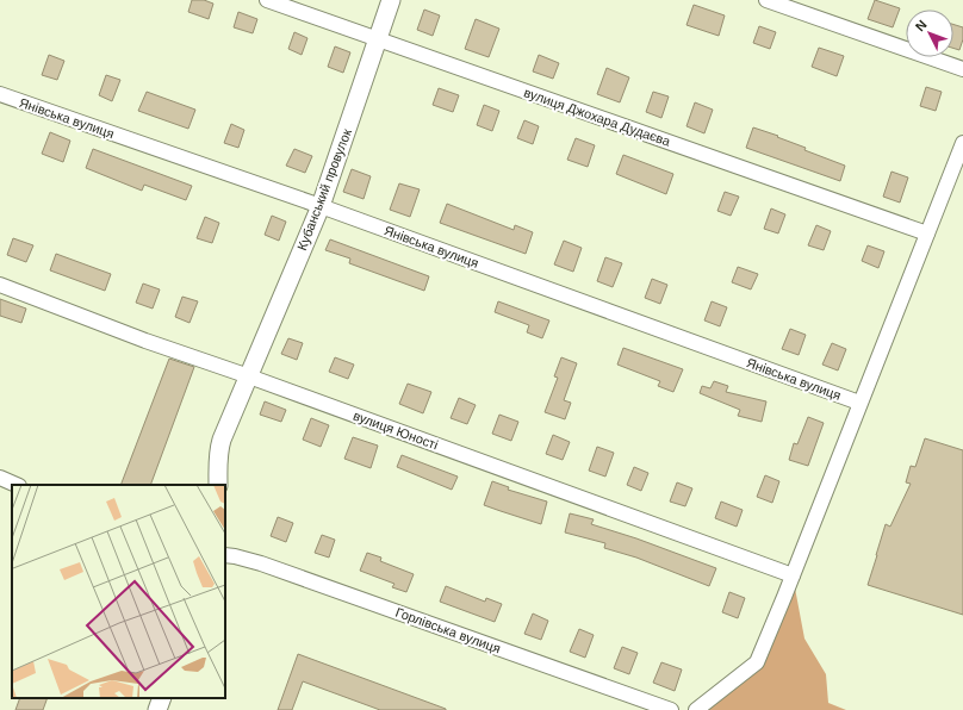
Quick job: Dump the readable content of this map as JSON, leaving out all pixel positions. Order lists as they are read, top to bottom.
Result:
{
  "streets": {
    "street": [
      "вулиця Джохара Дудаєва",
      "Янівська вулиця",
      "Кубанський провулок",
      "вулиця Юності",
      "Горлівська вулиця"
    ]
  },
  "crossings": [
    ["вулиця Джохара Дудаєва", "Кубанський провулок"],
    ["Янівська вулиця", "Кубанський провулок"],
    ["Кубанський провулок", "вулиця Юності"]
  ],
  "north": "top left"
}
